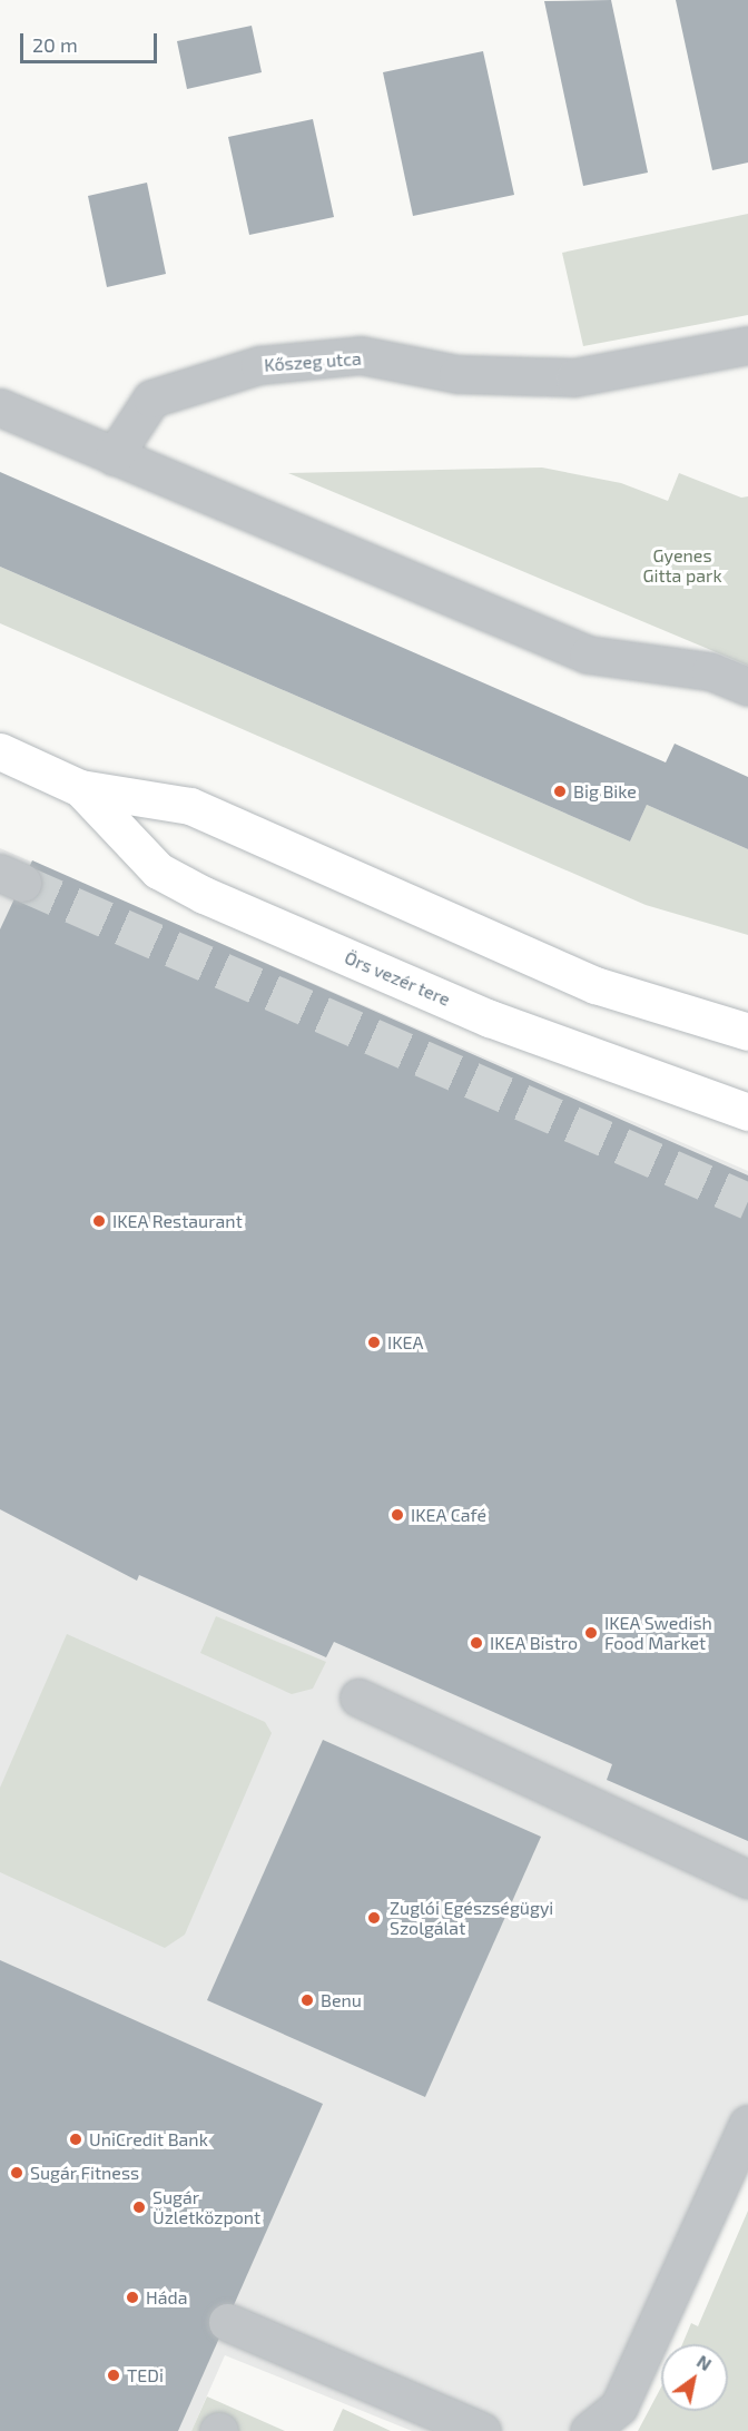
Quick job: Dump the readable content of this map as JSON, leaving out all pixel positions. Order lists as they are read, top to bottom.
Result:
{
  "streets": {
    "main road": ["Örs vezér tere"],
    "street": ["Kőszeg utca"]
  },
  "parks": ["Gyenes Gitta park"],
  "places": [
    "Big Bike",
    "IKEA Restaurant",
    "IKEA",
    "IKEA Café",
    "IKEA Swedish Food Market",
    "IKEA Bistro",
    "Zuglói Egészségügyi Szolgálat",
    "Benu",
    "UniCredit Bank",
    "Sugár Fitness",
    "Sugár Üzletközpont",
    "Háda",
    "TEDi"
  ],
  "scale_bar": "20 m",
  "north": "top right"
}
